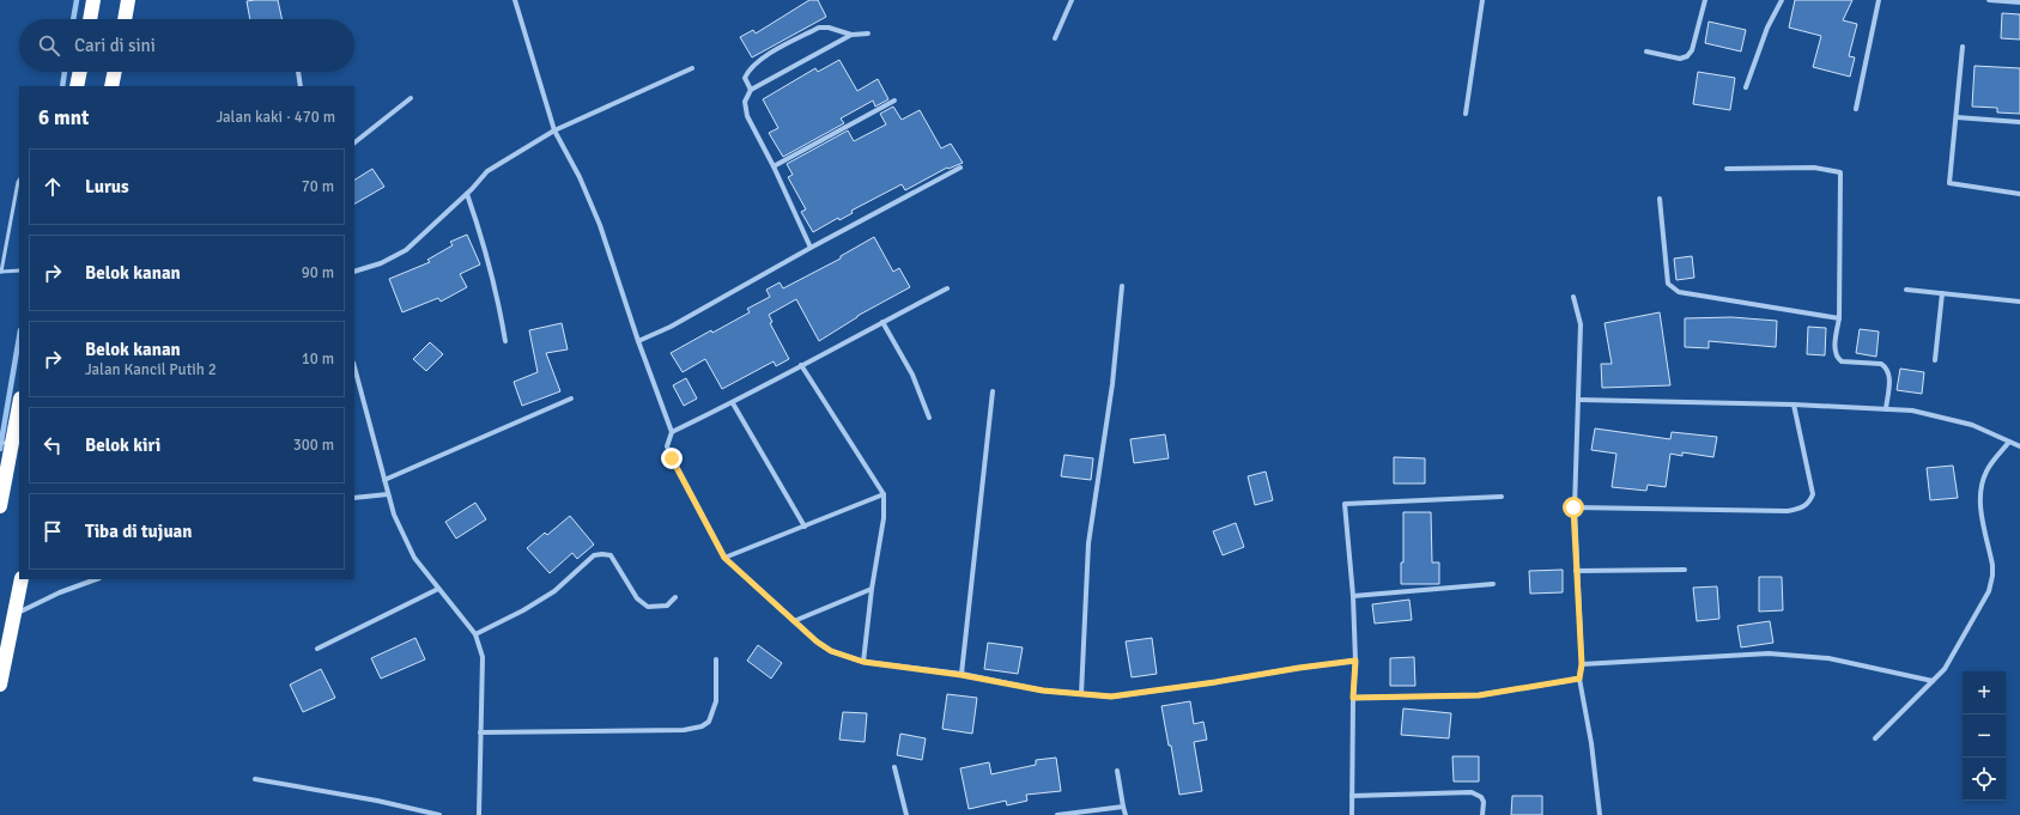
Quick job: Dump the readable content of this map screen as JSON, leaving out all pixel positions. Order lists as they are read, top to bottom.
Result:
{
  "page": {
    "search": "Cari di sini",
    "heading": ["6 mnt", "Jalan kaki · 470 m"],
    "list": [
      ["Lurus", "70 m"],
      ["Belok kanan", "90 m"],
      ["Belok kanan", "Jalan Kancil Putih 2", "10 m"],
      ["Belok kiri", "300 m"],
      "Tiba di tujuan"
    ],
    "map_buttons": ["+", "−"]
  }
}
